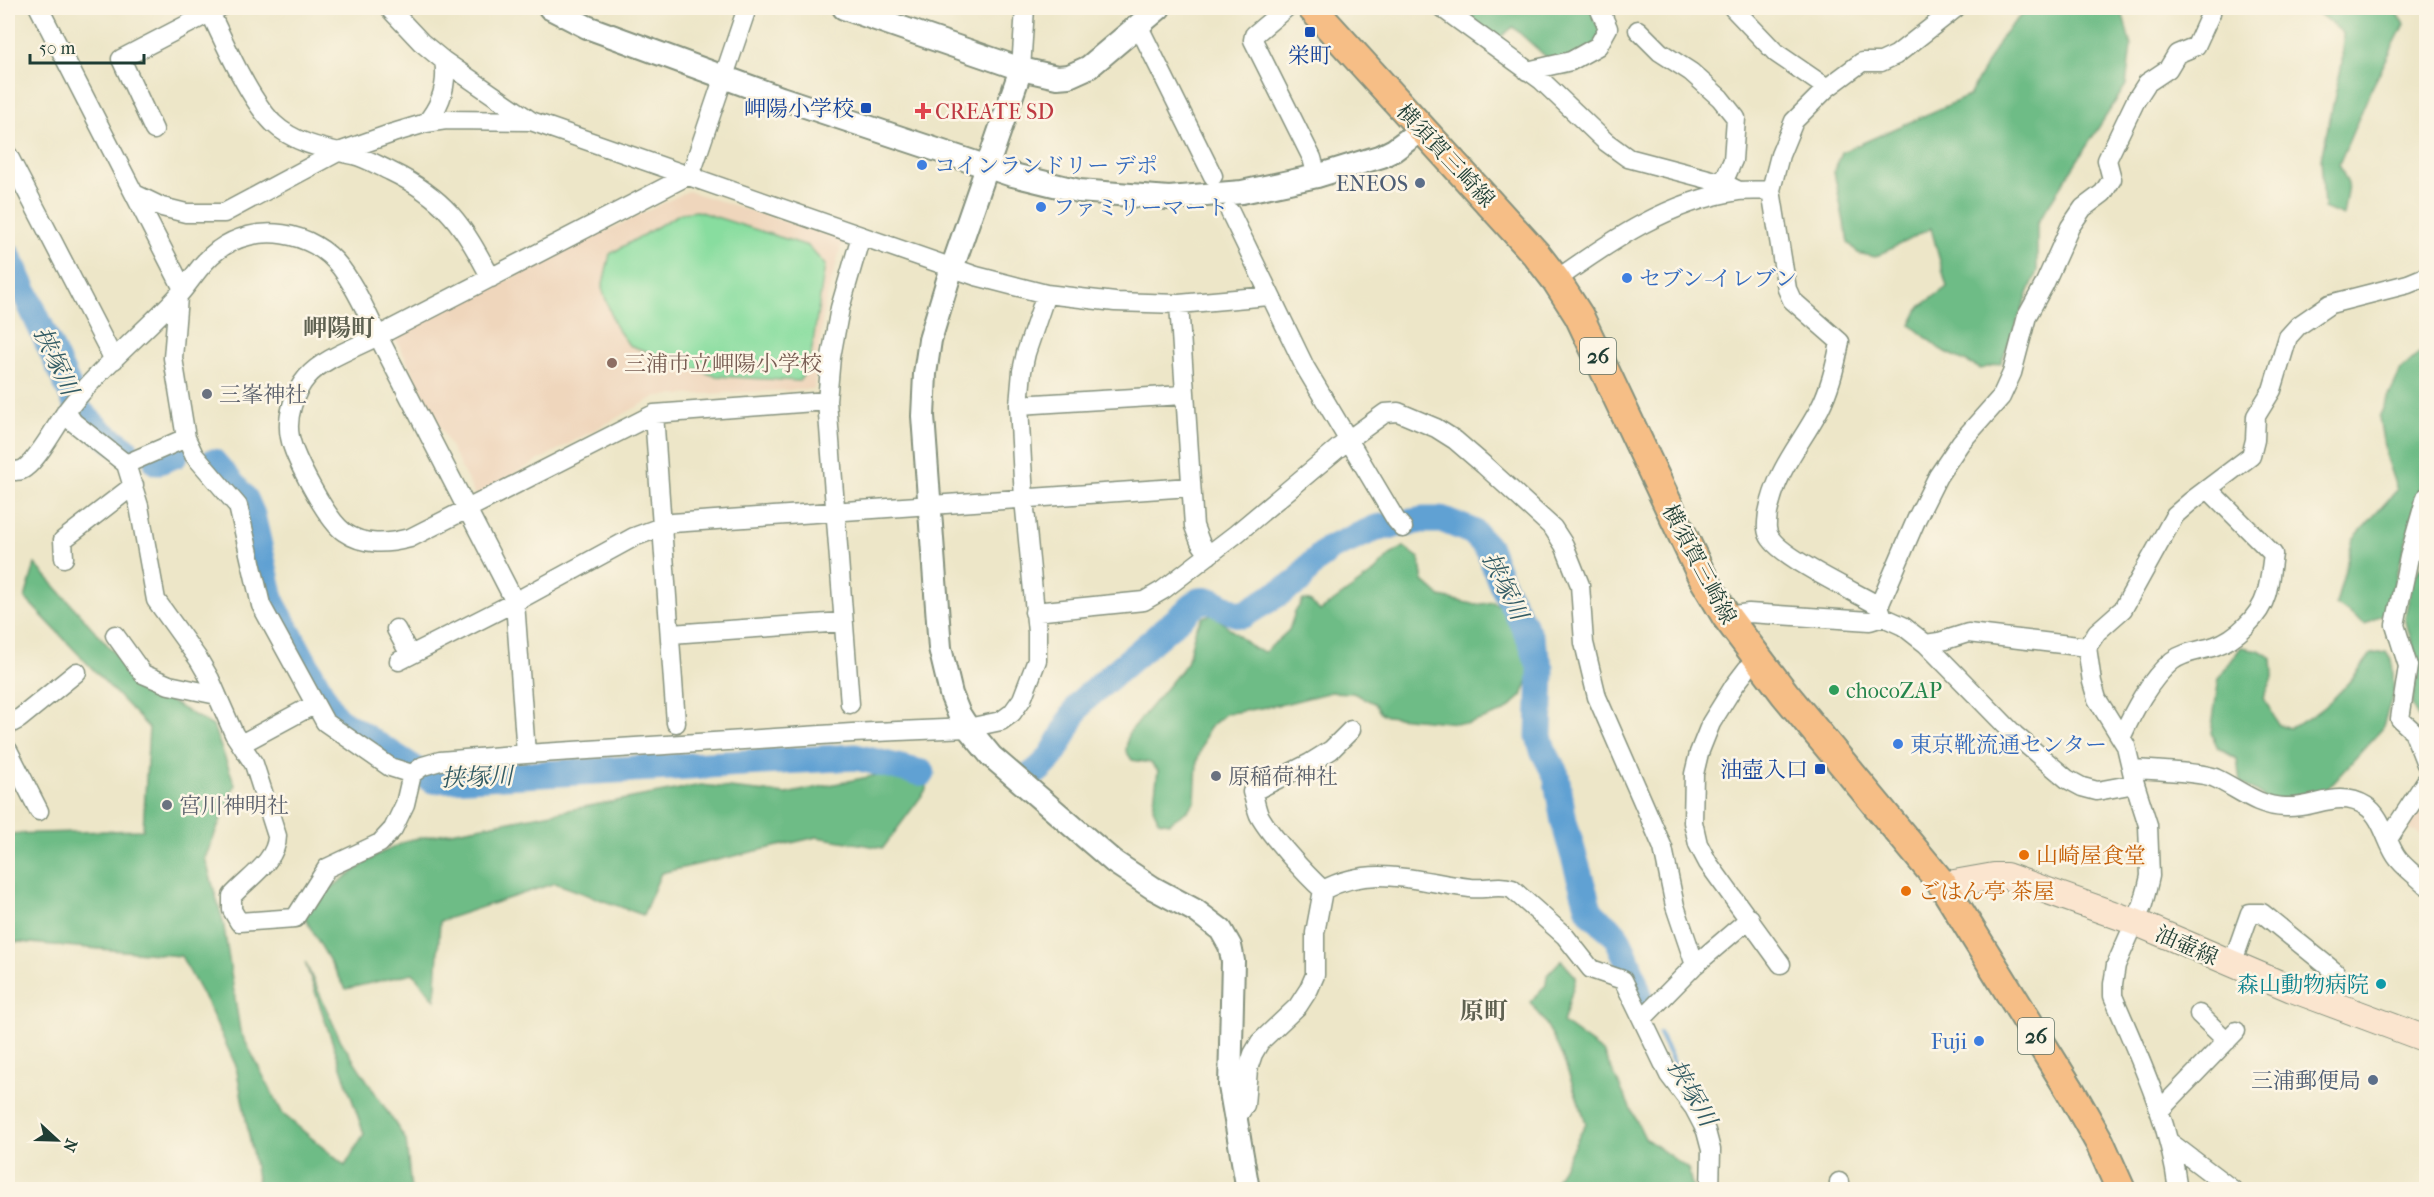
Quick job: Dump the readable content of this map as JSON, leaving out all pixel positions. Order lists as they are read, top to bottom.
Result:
{
  "streets": {
    "main road": ["横須賀三崎線", "26", "油壷線"]
  },
  "crossings": [
    ["横須賀三崎線", "油壷線"]
  ],
  "districts": ["岬陽町", "原町"],
  "water": ["挟塚川"],
  "places": {
    "transit": ["栄町", "岬陽小学校", "油壺入口"],
    "health": ["CREATE SD"],
    "other": [
      "コインランドリー デポ",
      "ENEOS",
      "ファミリーマート",
      "セブン-イレブン",
      "三浦市立岬陽小学校",
      "三峯神社",
      "chocoZAP",
      "東京靴流通センター",
      "原稲荷神社",
      "宮川神明社",
      "山崎屋食堂",
      "ごはん亭 茶屋",
      "森山動物病院",
      "Fuji",
      "三浦郵便局"
    ]
  },
  "scale_bar": "50 m",
  "north": "right"
}
